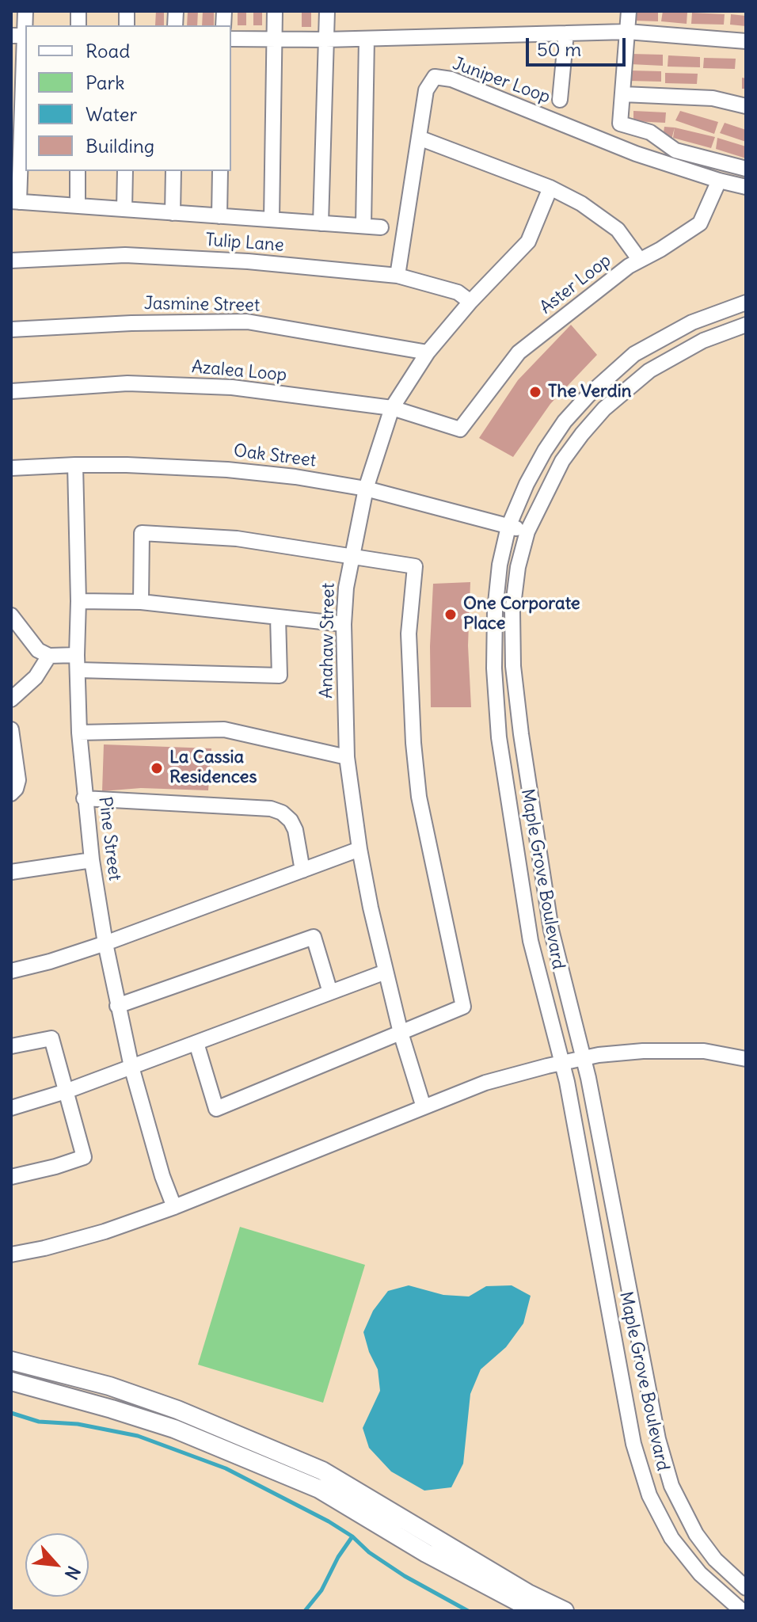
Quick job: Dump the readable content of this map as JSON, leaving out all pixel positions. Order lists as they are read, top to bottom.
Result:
{
  "streets": {
    "street": [
      "Juniper Loop",
      "Tulip Lane",
      "Aster Loop",
      "Jasmine Street",
      "Azalea Loop",
      "Oak Street",
      "Anahaw Street",
      "Pine Street",
      "Maple Grove Boulevard"
    ]
  },
  "crossings": [
    ["Juniper Loop", "Tulip Lane"],
    ["Juniper Loop", "Aster Loop"],
    ["Tulip Lane", "Anahaw Street"],
    ["Aster Loop", "Azalea Loop"],
    ["Jasmine Street", "Anahaw Street"],
    ["Azalea Loop", "Anahaw Street"],
    ["Oak Street", "Anahaw Street"],
    ["Oak Street", "Pine Street"],
    ["Oak Street", "Maple Grove Boulevard"]
  ],
  "places": ["The Verdin", "One Corporate Place", "La Cassia Residences"],
  "legend": [
    "Road",
    "Park",
    "Water",
    "Building"
  ],
  "scale_bar": "50 m",
  "north": "bottom right"
}
